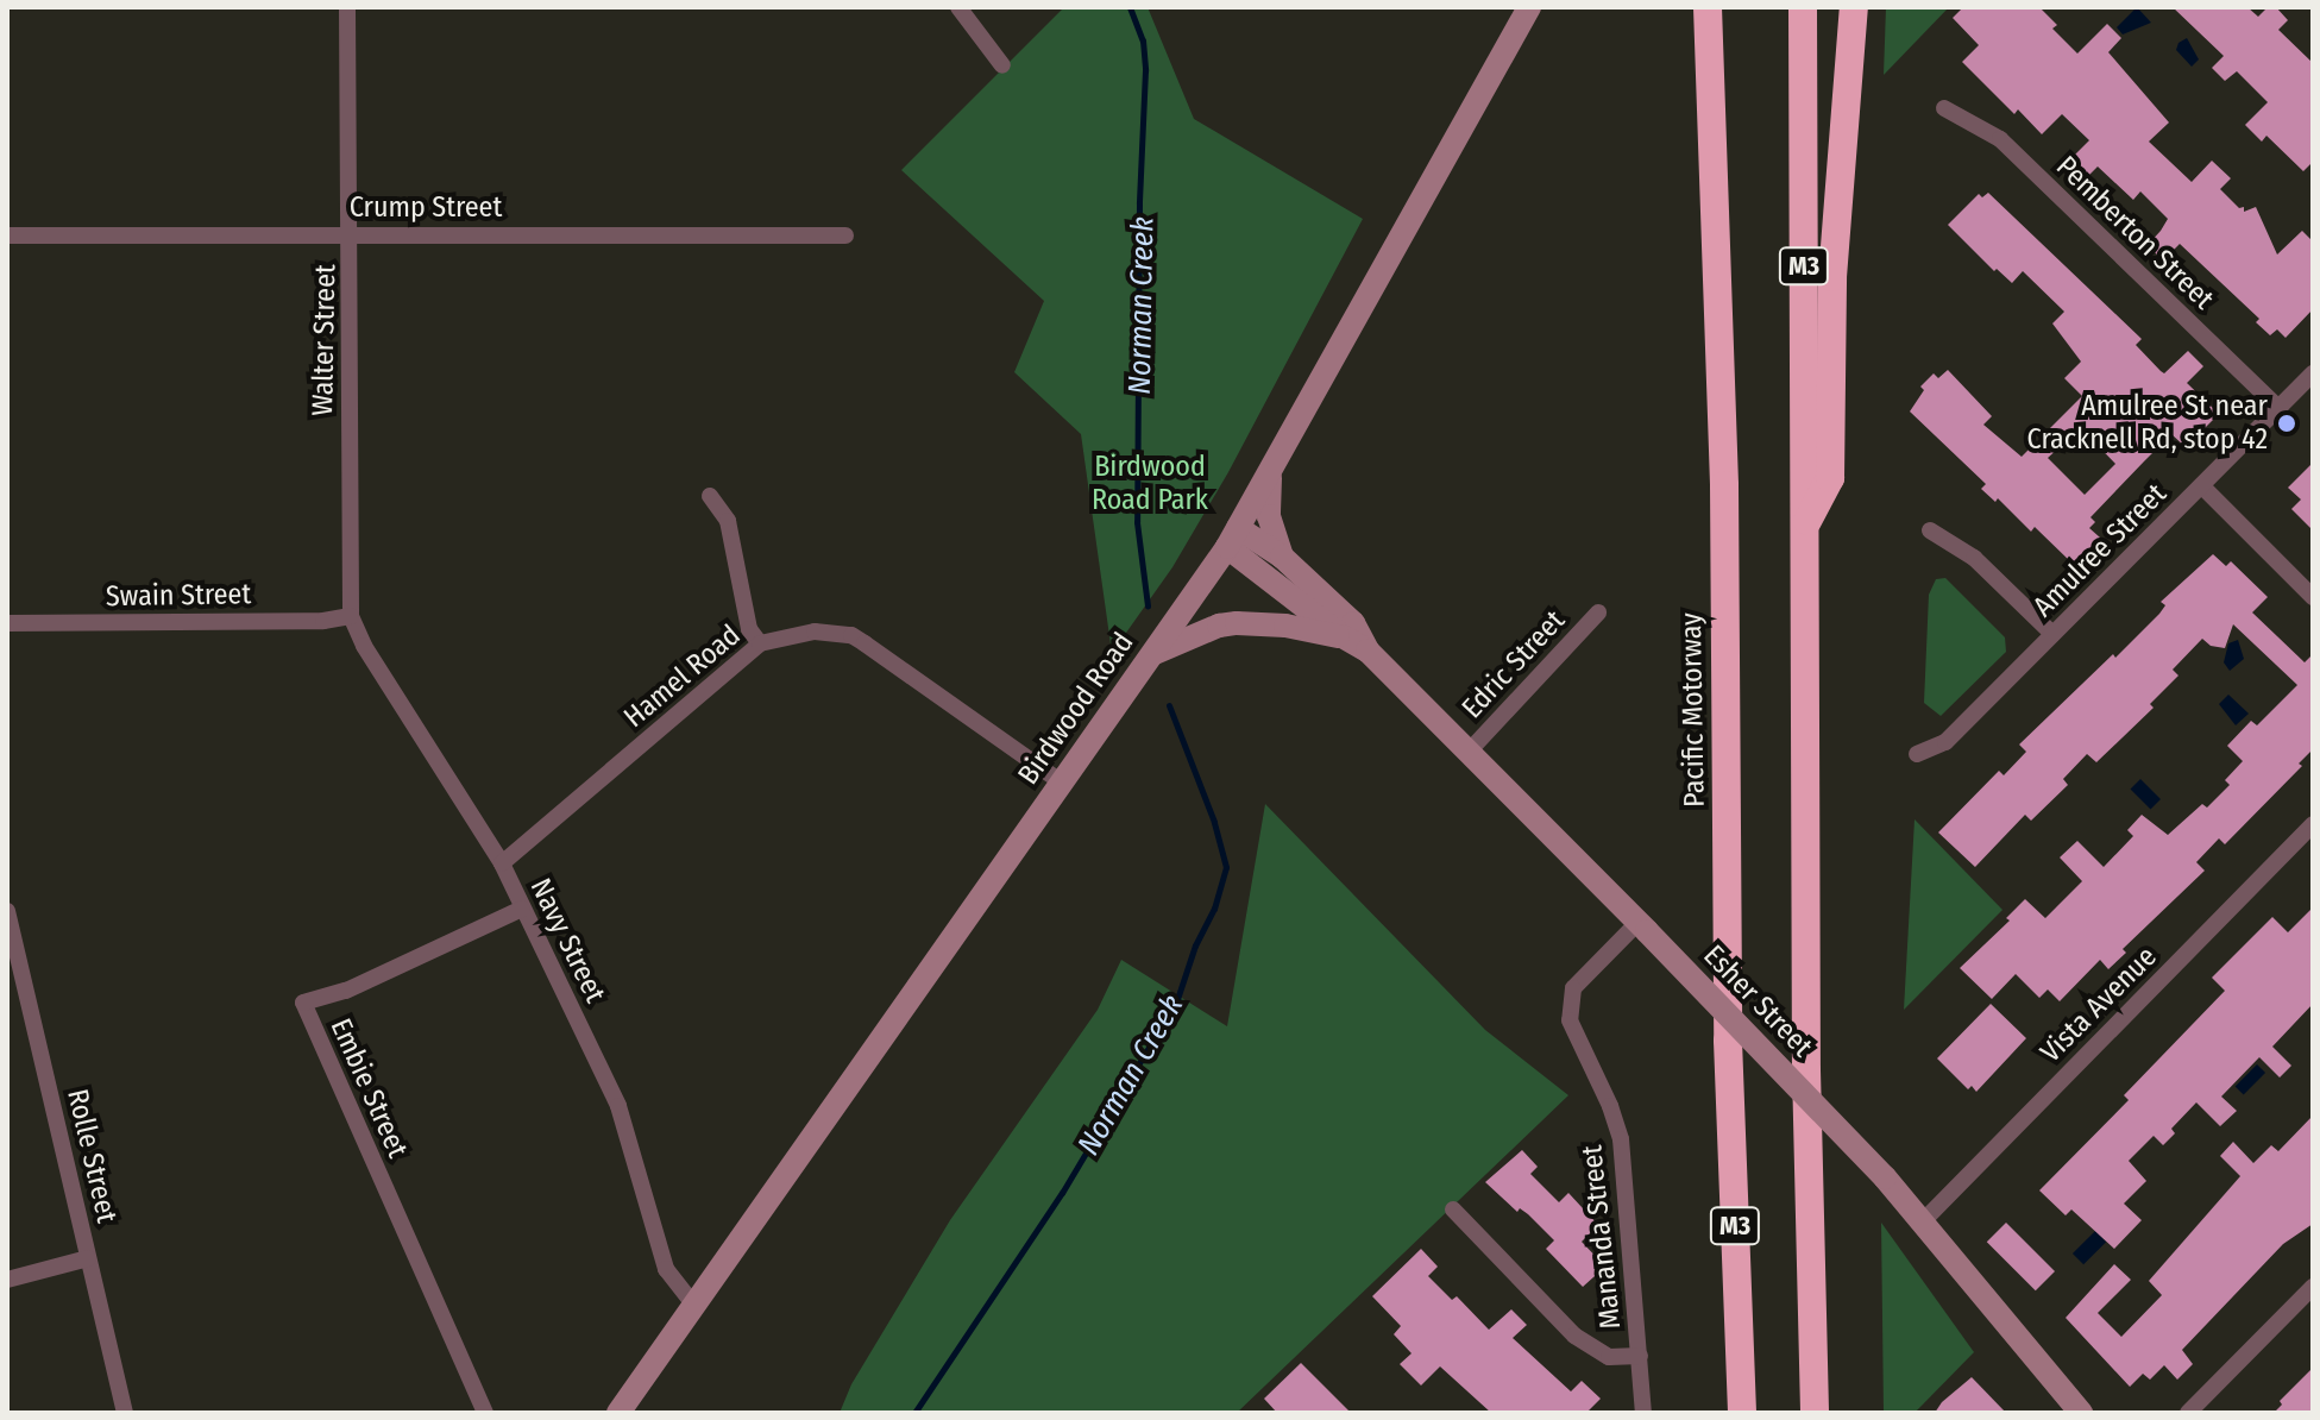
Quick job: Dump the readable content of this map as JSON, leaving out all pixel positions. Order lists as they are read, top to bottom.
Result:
{
  "streets": {
    "highway": ["M3", "Pacific Motorway"],
    "main road": ["Birdwood Road", "Esher Street"],
    "street": [
      "Crump Street",
      "Pemberton Street",
      "Walter Street",
      "Amulree Street",
      "Swain Street",
      "Edric Street",
      "Hamel Road",
      "Navy Street",
      "Vista Avenue",
      "Embie Street",
      "Rolle Street",
      "Mananda Street"
    ]
  },
  "crossings": [
    ["Crump Street", "Walter Street"],
    ["Pemberton Street", "Amulree Street"],
    ["Walter Street", "Swain Street"],
    ["Walter Street", "Navy Street"],
    ["Swain Street", "Navy Street"],
    ["Edric Street", "Esher Street"],
    ["Hamel Road", "Birdwood Road"],
    ["Hamel Road", "Navy Street"],
    ["Birdwood Road", "Navy Street"],
    ["Birdwood Road", "Esher Street"],
    ["Navy Street", "Embie Street"],
    ["Esher Street", "Vista Avenue"],
    ["Esher Street", "Mananda Street"]
  ],
  "water": ["Norman Creek"],
  "parks": ["Birdwood Road Park"],
  "places": ["Amulree St near Cracknell Rd, stop 42"]
}
